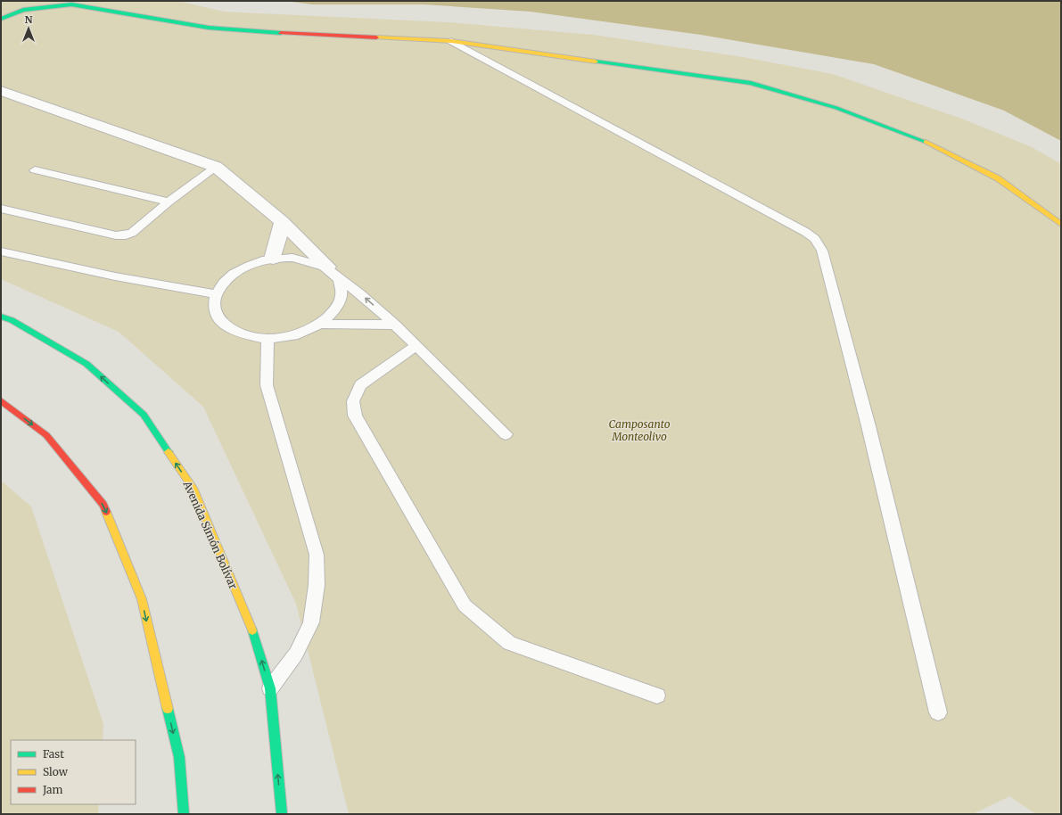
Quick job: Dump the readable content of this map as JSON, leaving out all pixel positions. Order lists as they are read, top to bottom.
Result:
{
  "streets": {
    "main road": ["Avenida Simón Bolívar"]
  },
  "one_way": ["Avenida Simón Bolívar"],
  "parks": ["Camposanto Monteolivo"],
  "legend": ["Fast", "Slow", "Jam"],
  "north": "top"
}
